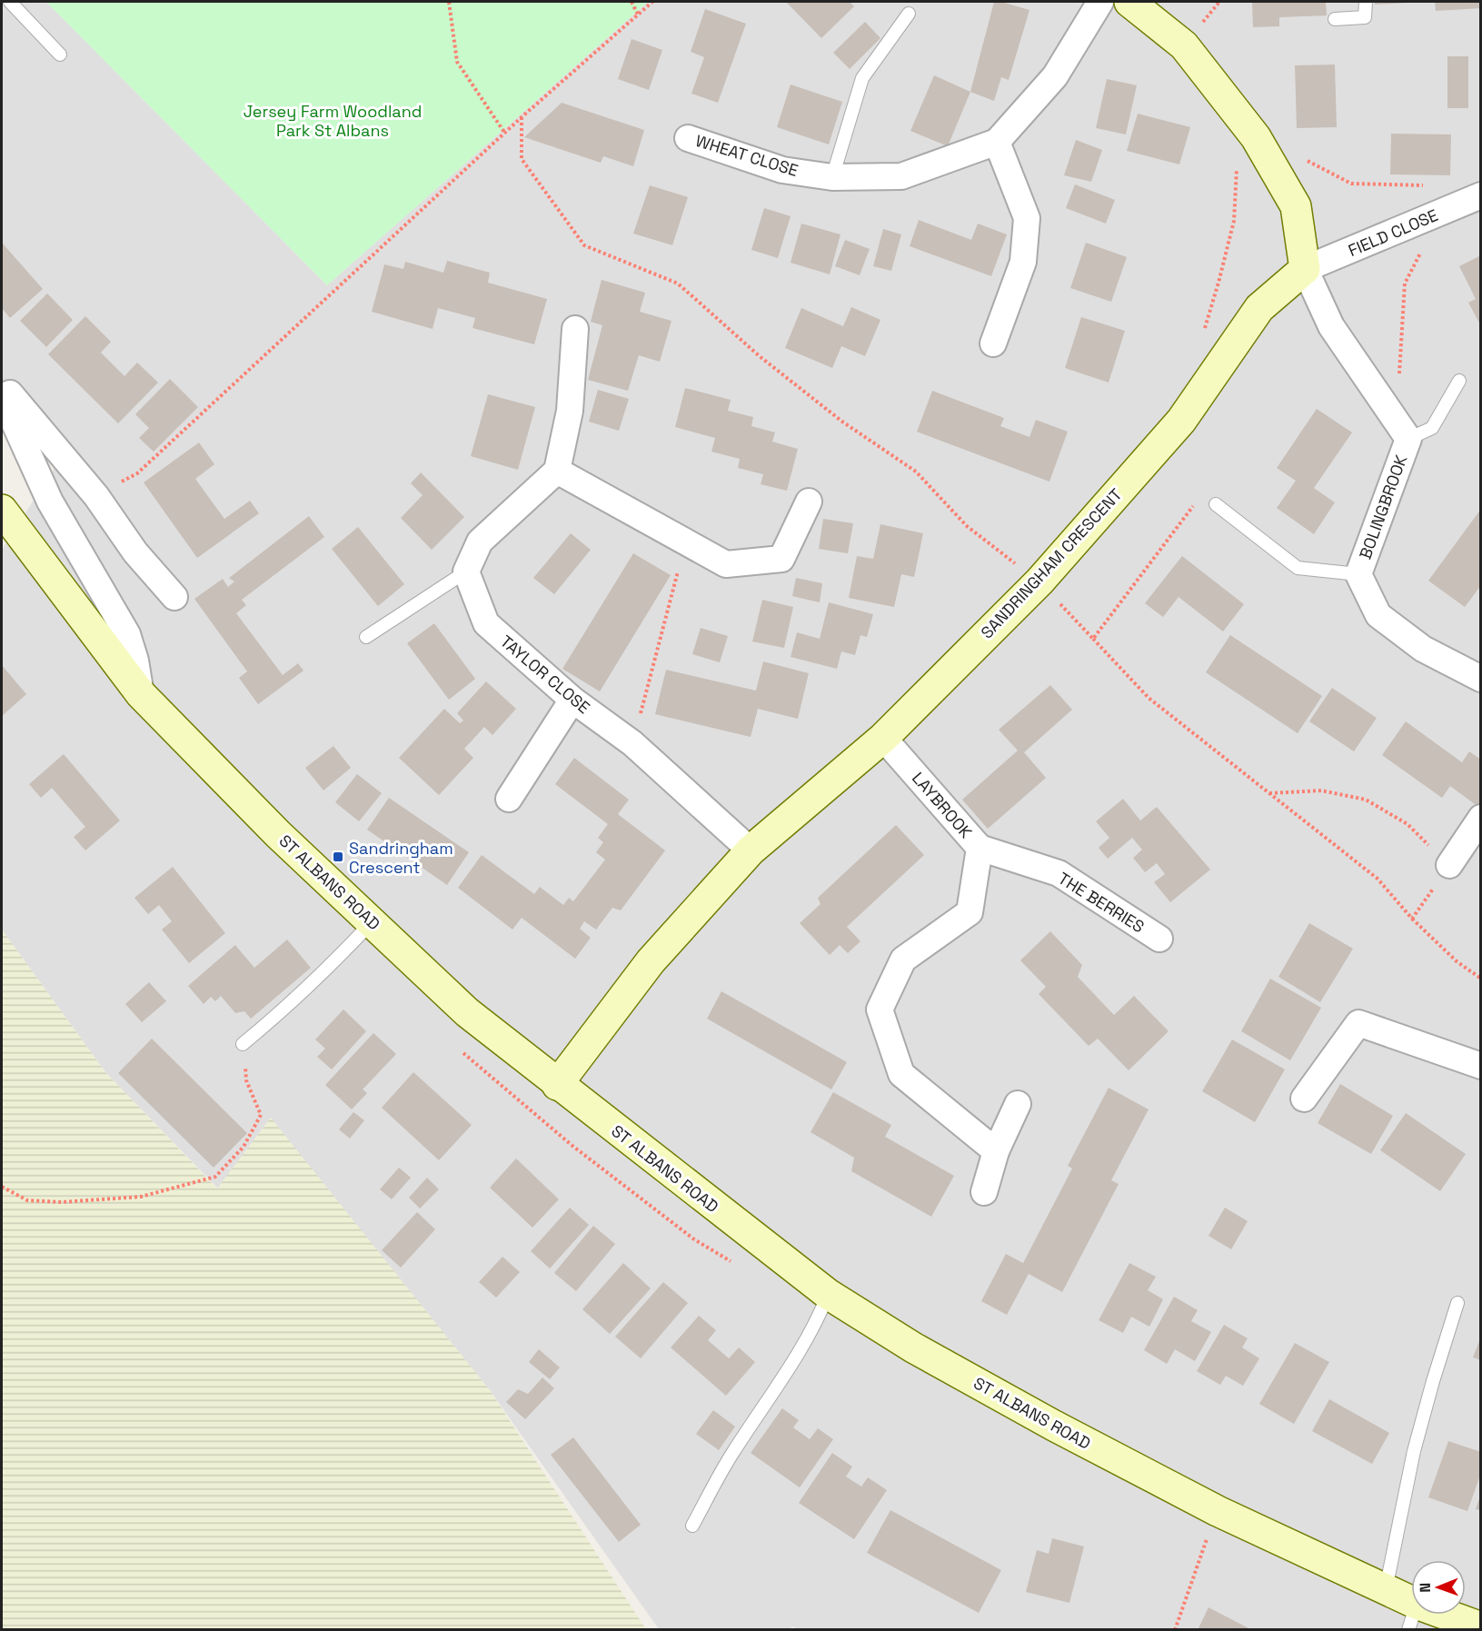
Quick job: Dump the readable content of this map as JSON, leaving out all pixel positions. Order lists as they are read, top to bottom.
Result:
{
  "streets": {
    "main road": ["SANDRINGHAM CRESCENT", "ST ALBANS ROAD"],
    "street": [
      "WHEAT CLOSE",
      "FIELD CLOSE",
      "BOLINGBROOK",
      "TAYLOR CLOSE",
      "LAYBROOK",
      "THE BERRIES"
    ]
  },
  "crossings": [
    ["FIELD CLOSE", "BOLINGBROOK"],
    ["FIELD CLOSE", "SANDRINGHAM CRESCENT"],
    ["BOLINGBROOK", "SANDRINGHAM CRESCENT"],
    ["SANDRINGHAM CRESCENT", "TAYLOR CLOSE"],
    ["SANDRINGHAM CRESCENT", "LAYBROOK"],
    ["SANDRINGHAM CRESCENT", "ST ALBANS ROAD"],
    ["LAYBROOK", "THE BERRIES"]
  ],
  "parks": ["Jersey Farm Woodland Park St Albans"],
  "places": {
    "transit": ["Sandringham Crescent"]
  },
  "north": "left"
}
